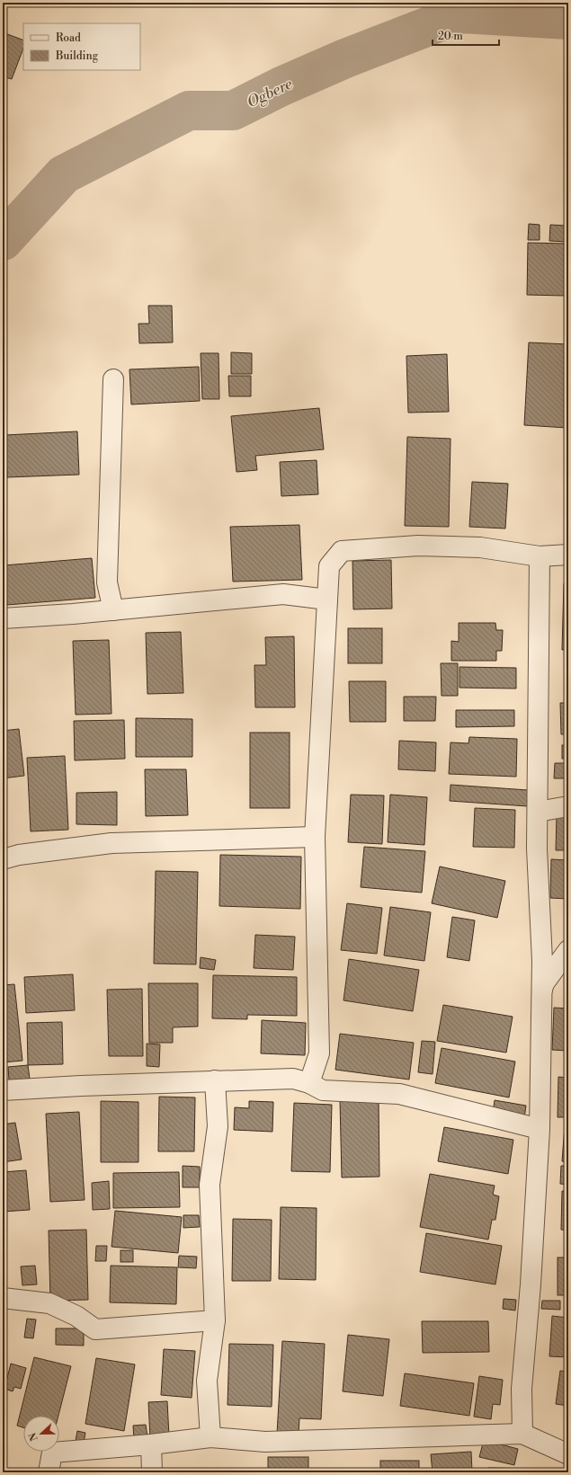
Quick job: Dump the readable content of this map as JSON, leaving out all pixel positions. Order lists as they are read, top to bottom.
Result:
{
  "water": ["Ogbere"],
  "legend": ["Road", "Building"],
  "scale_bar": "20 m",
  "north": "left"
}
